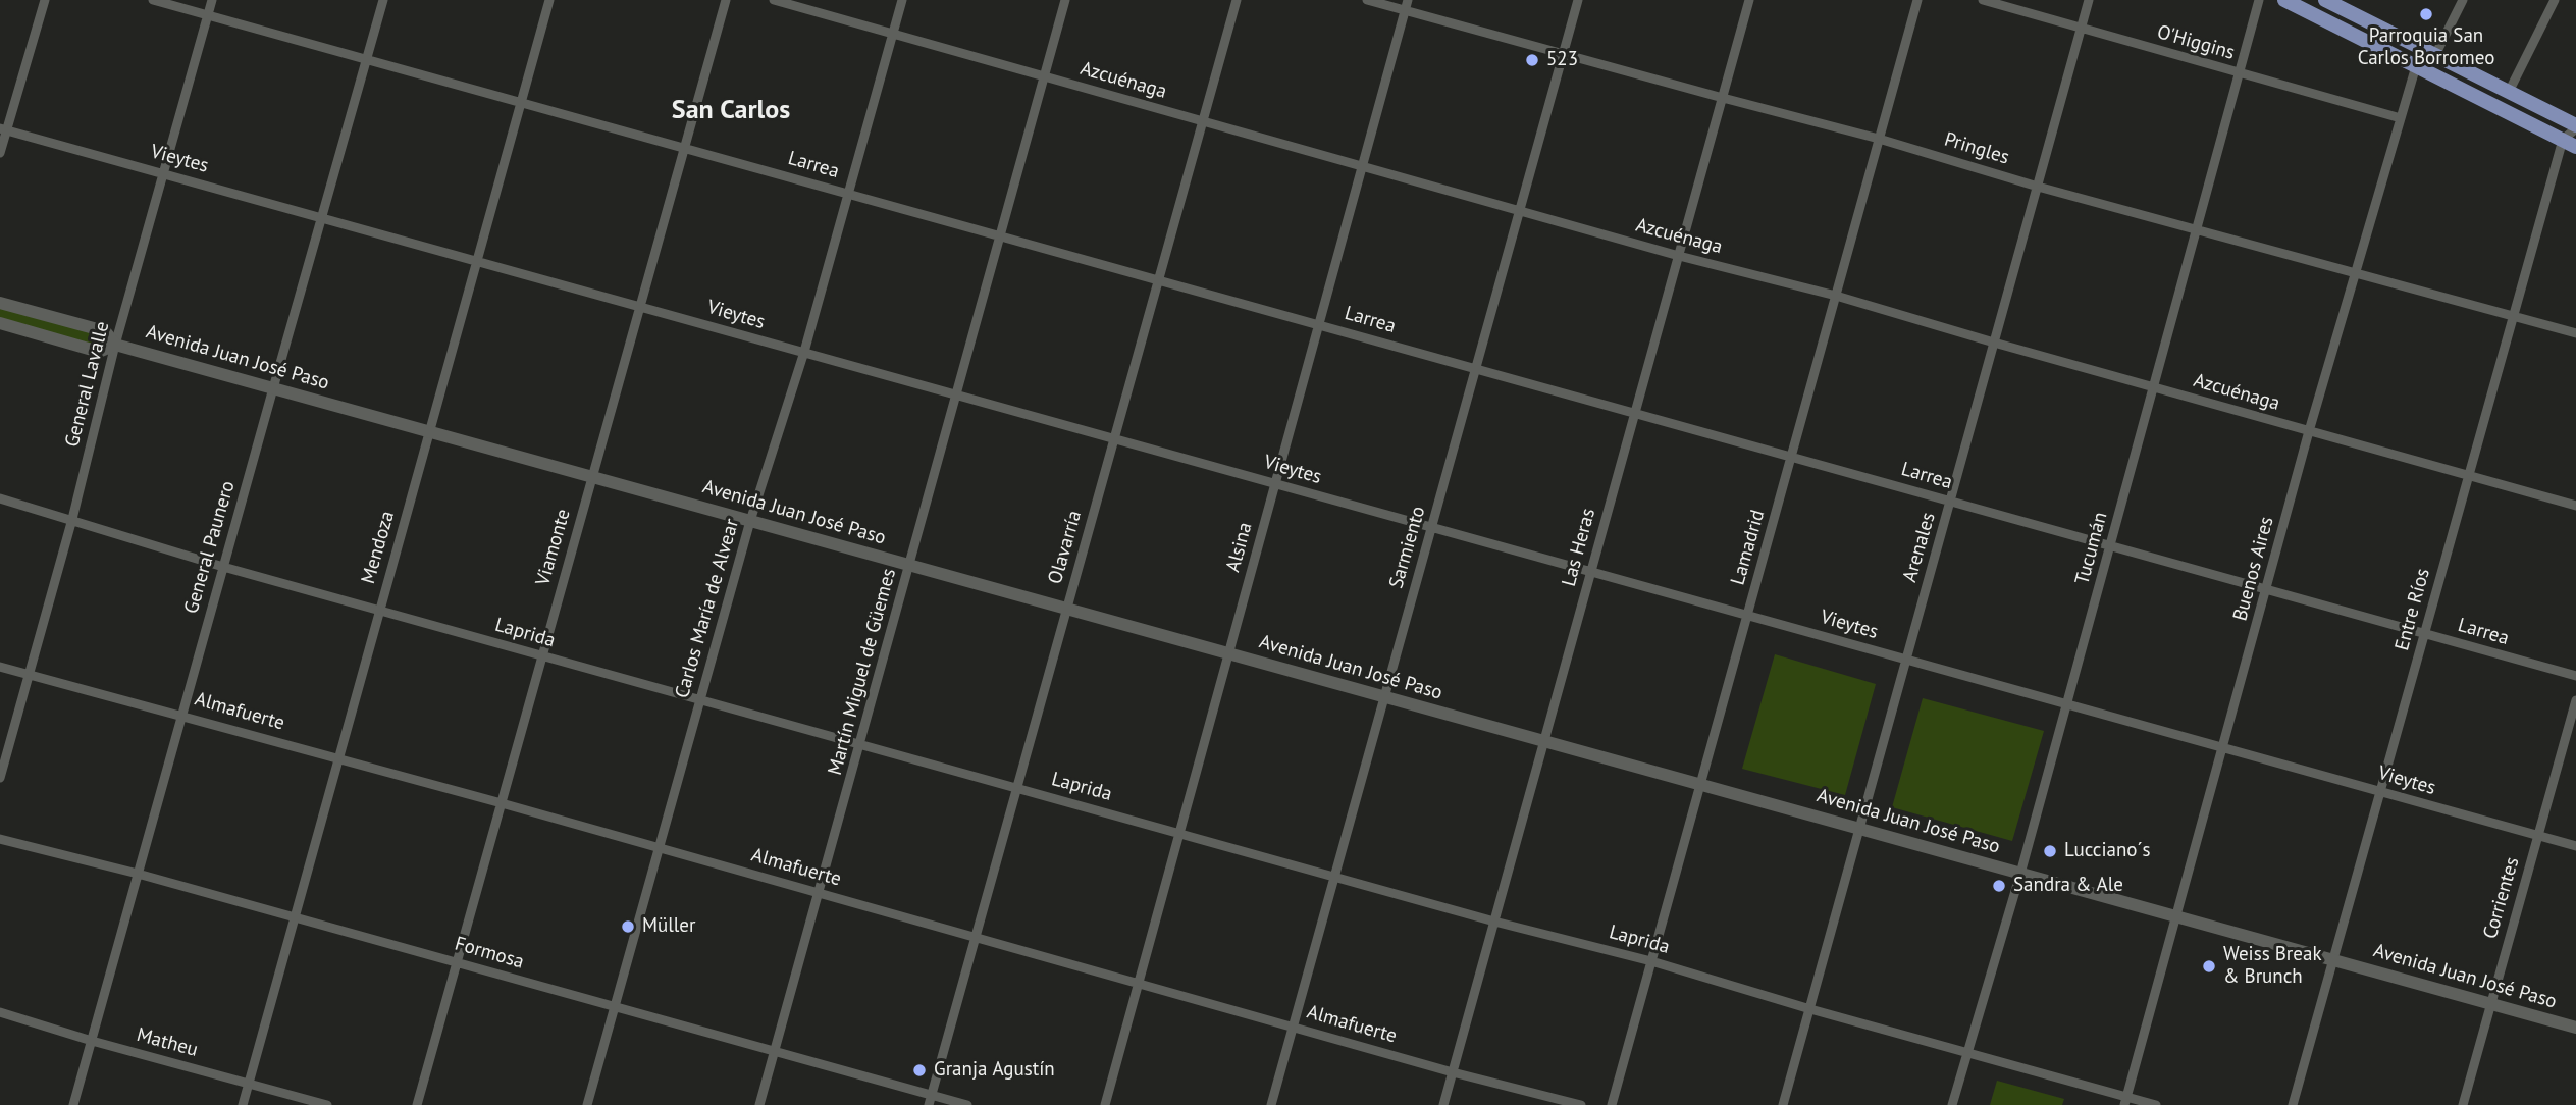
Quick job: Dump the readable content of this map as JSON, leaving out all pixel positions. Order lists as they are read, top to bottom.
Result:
{
  "streets": {
    "main road": ["Avenida Juan José Paso"],
    "street": [
      "O'Higgins",
      "Azcuénaga",
      "Pringles",
      "Vieytes",
      "Larrea",
      "General Lavalle",
      "General Paunero",
      "Mendoza",
      "Viamonte",
      "Olavarría",
      "Alsina",
      "Sarmiento",
      "Las Heras",
      "Lamadrid",
      "Arenales",
      "Tucumán",
      "Buenos Aires",
      "Carlos María de Alvear",
      "Entre Ríos",
      "Laprida",
      "Martín Miguel de Güemes",
      "Almafuerte",
      "Corrientes",
      "Formosa",
      "Matheu"
    ]
  },
  "crossings": [
    ["O'Higgins", "Arenales"],
    ["O'Higgins", "Tucumán"],
    ["O'Higgins", "Buenos Aires"],
    ["Azcuénaga", "Olavarría"],
    ["Azcuénaga", "Alsina"],
    ["Azcuénaga", "Sarmiento"],
    ["Azcuénaga", "Las Heras"],
    ["Azcuénaga", "Lamadrid"],
    ["Azcuénaga", "Arenales"],
    ["Azcuénaga", "Tucumán"],
    ["Azcuénaga", "Buenos Aires"],
    ["Azcuénaga", "Carlos María de Alvear"],
    ["Azcuénaga", "Entre Ríos"],
    ["Azcuénaga", "Martín Miguel de Güemes"],
    ["Pringles", "Alsina"],
    ["Pringles", "Sarmiento"],
    ["Pringles", "Las Heras"],
    ["Pringles", "Lamadrid"],
    ["Pringles", "Arenales"],
    ["Pringles", "Tucumán"],
    ["Pringles", "Buenos Aires"],
    ["Pringles", "Entre Ríos"],
    ["Vieytes", "General Lavalle"],
    ["Vieytes", "General Paunero"],
    ["Vieytes", "Mendoza"],
    ["Vieytes", "Viamonte"],
    ["Vieytes", "Olavarría"],
    ["Vieytes", "Alsina"],
    ["Vieytes", "Sarmiento"],
    ["Vieytes", "Las Heras"],
    ["Vieytes", "Lamadrid"],
    ["Vieytes", "Arenales"],
    ["Vieytes", "Tucumán"],
    ["Vieytes", "Buenos Aires"],
    ["Vieytes", "Carlos María de Alvear"],
    ["Vieytes", "Entre Ríos"],
    ["Vieytes", "Martín Miguel de Güemes"],
    ["Vieytes", "Corrientes"],
    ["Larrea", "General Lavalle"],
    ["Larrea", "General Paunero"],
    ["Larrea", "Mendoza"],
    ["Larrea", "Viamonte"],
    ["Larrea", "Olavarría"],
    ["Larrea", "Alsina"],
    ["Larrea", "Sarmiento"],
    ["Larrea", "Las Heras"],
    ["Larrea", "Lamadrid"],
    ["Larrea", "Arenales"],
    ["Larrea", "Tucumán"],
    ["Larrea", "Buenos Aires"],
    ["Larrea", "Carlos María de Alvear"],
    ["Larrea", "Entre Ríos"],
    ["Larrea", "Martín Miguel de Güemes"],
    ["Avenida Juan José Paso", "General Lavalle"],
    ["Avenida Juan José Paso", "General Paunero"],
    ["Avenida Juan José Paso", "Mendoza"],
    ["Avenida Juan José Paso", "Viamonte"],
    ["Avenida Juan José Paso", "Olavarría"],
    ["Avenida Juan José Paso", "Alsina"],
    ["Avenida Juan José Paso", "Sarmiento"],
    ["Avenida Juan José Paso", "Las Heras"],
    ["Avenida Juan José Paso", "Lamadrid"],
    ["Avenida Juan José Paso", "Arenales"],
    ["Avenida Juan José Paso", "Tucumán"],
    ["Avenida Juan José Paso", "Buenos Aires"],
    ["Avenida Juan José Paso", "Carlos María de Alvear"],
    ["Avenida Juan José Paso", "Entre Ríos"],
    ["Avenida Juan José Paso", "Martín Miguel de Güemes"],
    ["Avenida Juan José Paso", "Corrientes"],
    ["General Lavalle", "Laprida"],
    ["General Lavalle", "Almafuerte"],
    ["General Paunero", "Laprida"],
    ["General Paunero", "Almafuerte"],
    ["General Paunero", "Formosa"],
    ["General Paunero", "Matheu"],
    ["Mendoza", "Laprida"],
    ["Mendoza", "Almafuerte"],
    ["Mendoza", "Formosa"],
    ["Mendoza", "Matheu"],
    ["Viamonte", "Laprida"],
    ["Viamonte", "Almafuerte"],
    ["Viamonte", "Formosa"],
    ["Olavarría", "Laprida"],
    ["Olavarría", "Almafuerte"],
    ["Olavarría", "Formosa"],
    ["Alsina", "Laprida"],
    ["Alsina", "Almafuerte"],
    ["Sarmiento", "Laprida"],
    ["Sarmiento", "Almafuerte"],
    ["Las Heras", "Laprida"],
    ["Las Heras", "Almafuerte"],
    ["Lamadrid", "Laprida"],
    ["Arenales", "Laprida"],
    ["Tucumán", "Laprida"],
    ["Buenos Aires", "Laprida"],
    ["Carlos María de Alvear", "Laprida"],
    ["Carlos María de Alvear", "Almafuerte"],
    ["Carlos María de Alvear", "Formosa"],
    ["Laprida", "Martín Miguel de Güemes"],
    ["Martín Miguel de Güemes", "Almafuerte"],
    ["Martín Miguel de Güemes", "Formosa"]
  ],
  "districts": ["San Carlos"],
  "places": [
    "Parroquia San Carlos Borromeo",
    "523",
    "Lucciano´s",
    "Sandra & Ale",
    "Müller",
    "Weiss Break & Brunch",
    "Granja Agustín"
  ]
}
